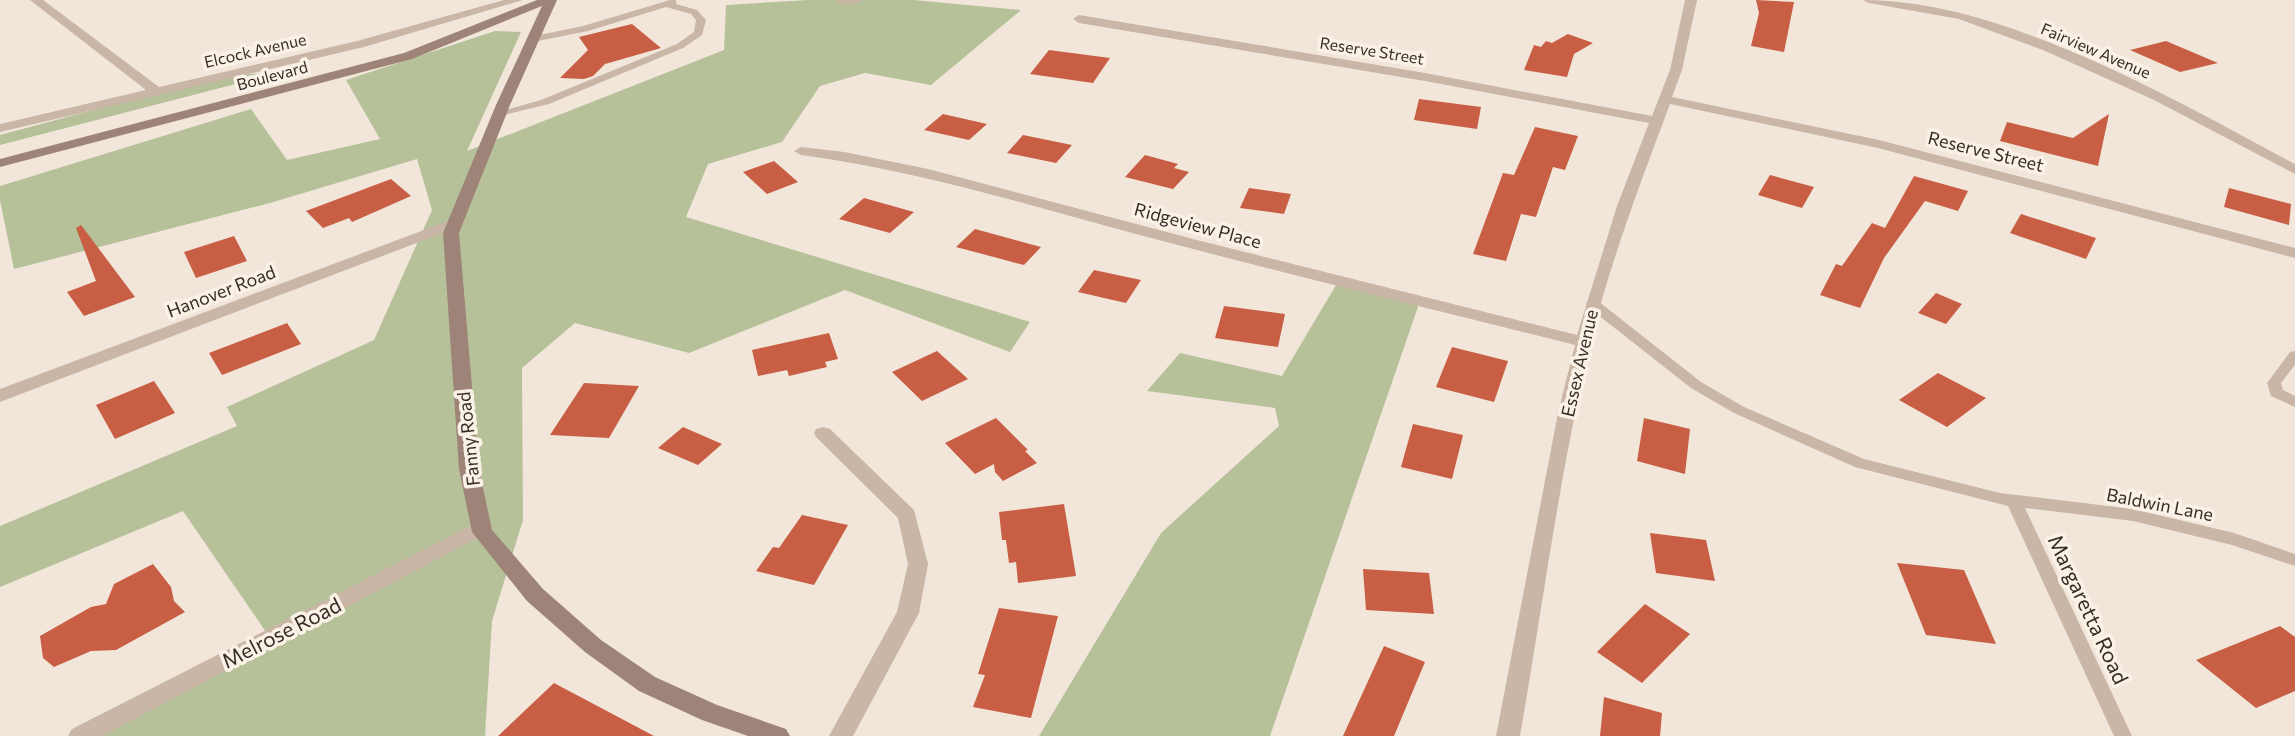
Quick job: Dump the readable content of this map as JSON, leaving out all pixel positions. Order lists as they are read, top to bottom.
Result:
{
  "streets": {
    "main road": ["Boulevard", "Fanny Road"],
    "street": [
      "Elcock Avenue",
      "Reserve Street",
      "Fairview Avenue",
      "Ridgeview Place",
      "Hanover Road",
      "Essex Avenue",
      "Melrose Road"
    ],
    "lane": ["Baldwin Lane", "Margaretta Road"]
  },
  "crossings": [
    ["Reserve Street", "Essex Avenue"],
    ["Boulevard", "Fanny Road"],
    ["Ridgeview Place", "Essex Avenue"],
    ["Hanover Road", "Fanny Road"],
    ["Essex Avenue", "Baldwin Lane"],
    ["Fanny Road", "Melrose Road"],
    ["Baldwin Lane", "Margaretta Road"]
  ]
}
